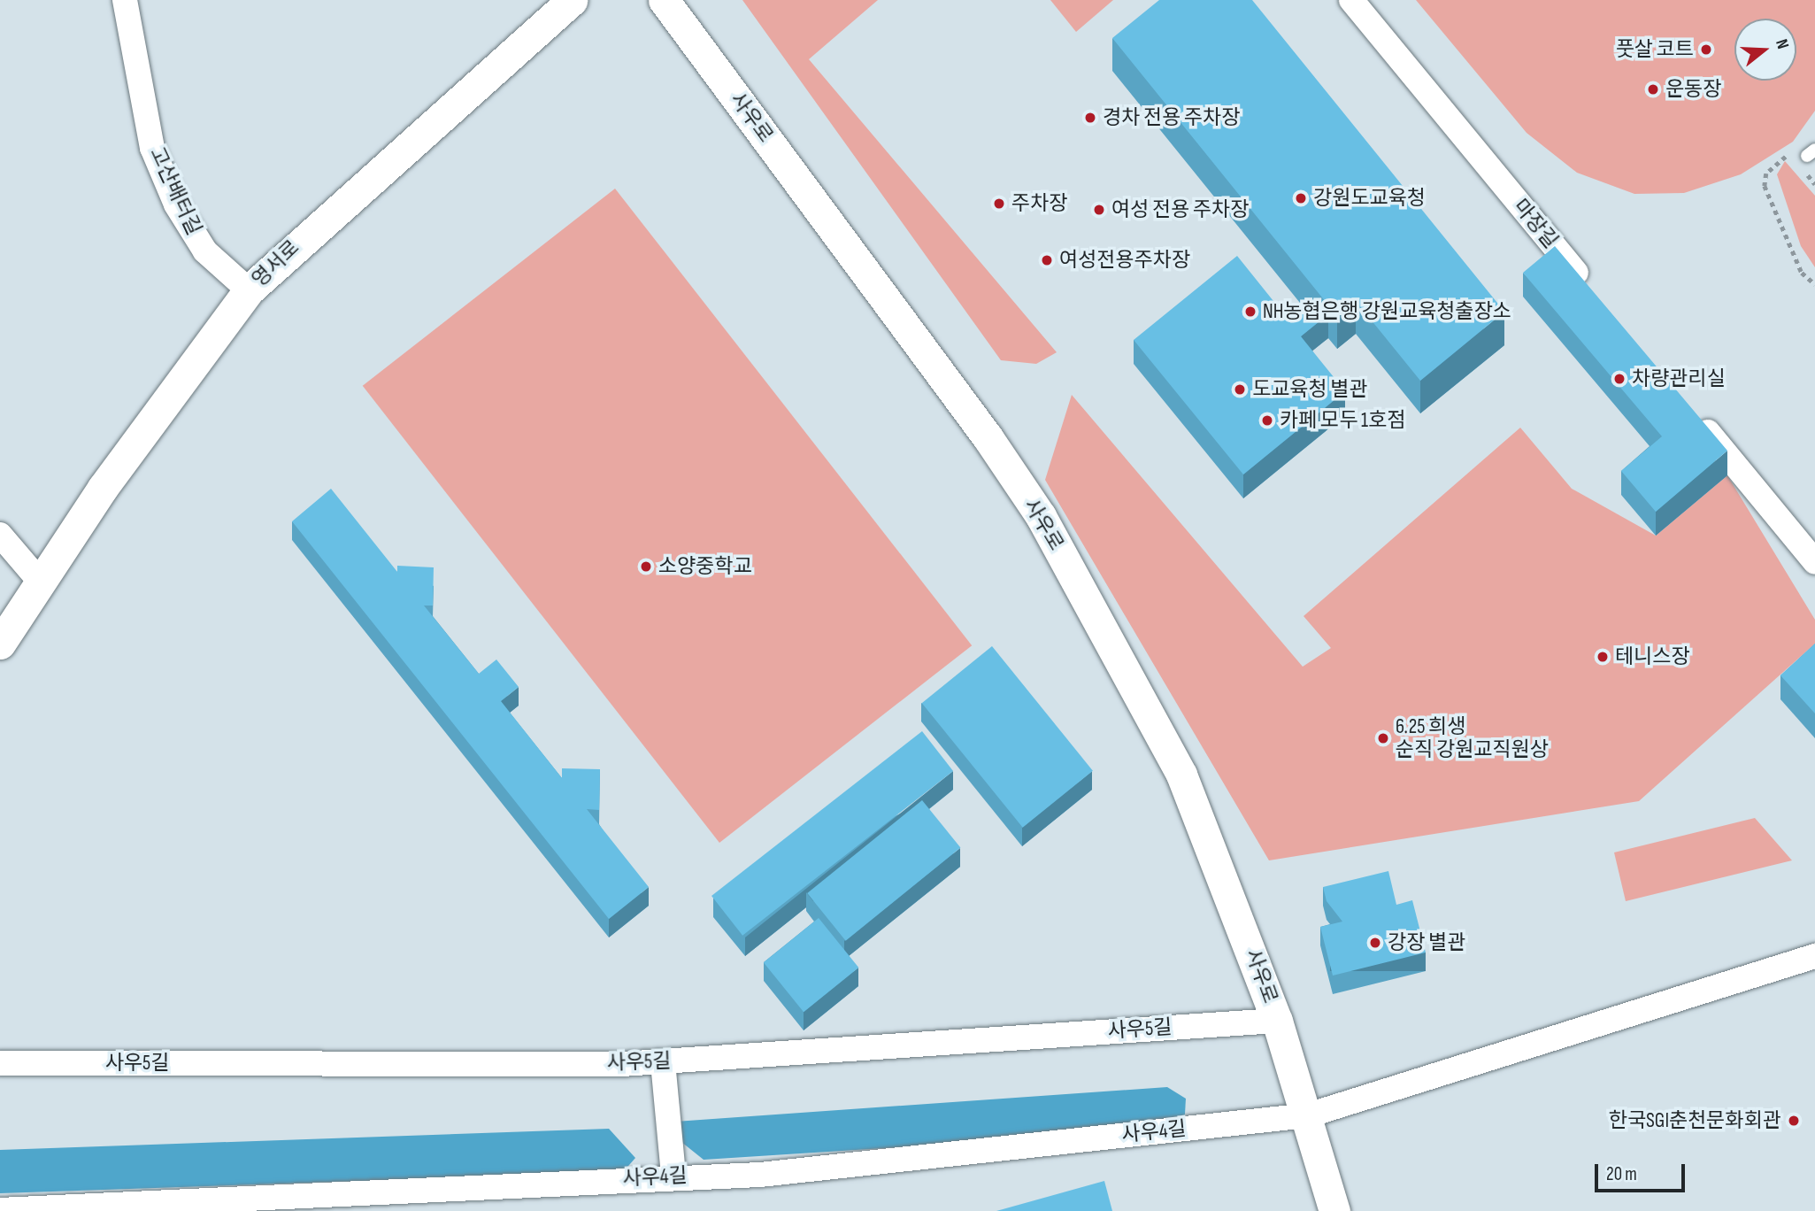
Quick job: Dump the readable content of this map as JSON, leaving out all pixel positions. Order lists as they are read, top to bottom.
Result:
{
  "streets": {
    "street": [
      "사우로",
      "고산배터길",
      "마장길",
      "영서로",
      "사우5길",
      "사우4길"
    ]
  },
  "crossings": [
    ["사우로", "사우5길"],
    ["사우로", "사우4길"],
    ["고산배터길", "영서로"]
  ],
  "places": [
    "풋살 코트",
    "운동장",
    "경차 전용 주차장",
    "강원도교육청",
    "주차장",
    "여성 전용 주차장",
    "여성전용주차장",
    "NH농협은행 강원교육청출장소",
    "차량관리실",
    "도교육청 별관",
    "카페 모두 1호점",
    "소양중학교",
    "테니스장",
    "6.25 희생 순직 강원교직원상",
    "강장 별관",
    "한국SGI춘천문화회관"
  ],
  "scale_bar": "20 m",
  "north": "right"
}
